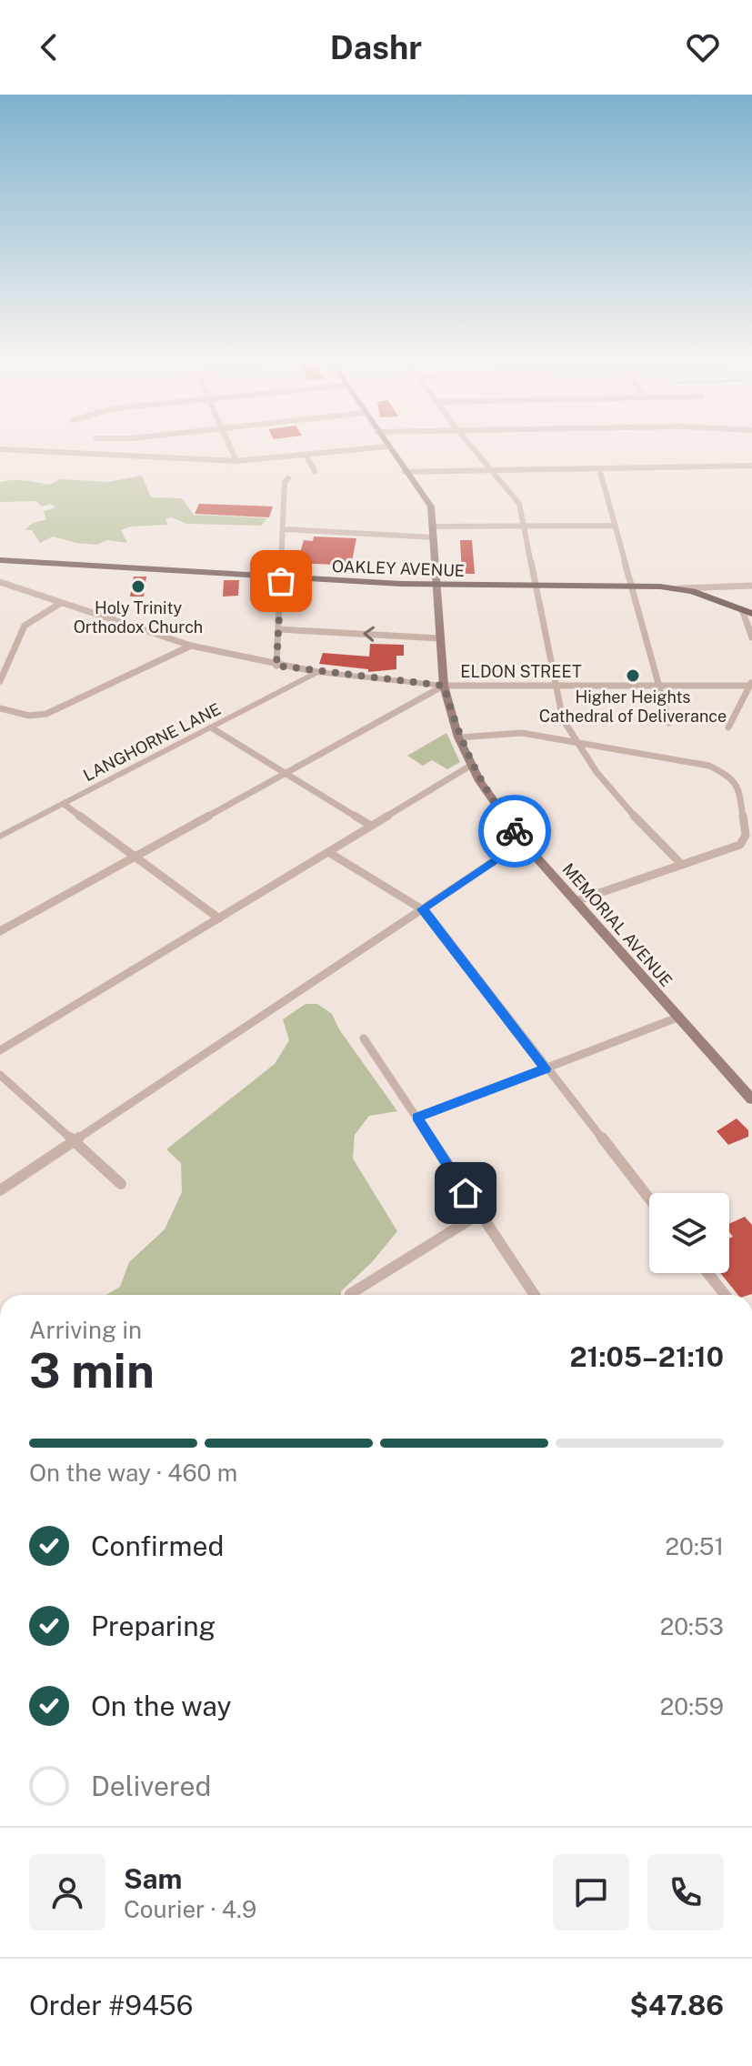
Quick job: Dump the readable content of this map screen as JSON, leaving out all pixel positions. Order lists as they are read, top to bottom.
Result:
{
  "streets": {
    "main road": ["OAKLEY AVENUE", "MEMORIAL AVENUE"],
    "street": ["ELDON STREET", "LANGHORNE LANE"]
  },
  "crossings": [
    ["OAKLEY AVENUE", "MEMORIAL AVENUE"],
    ["ELDON STREET", "LANGHORNE LANE"],
    ["ELDON STREET", "MEMORIAL AVENUE"]
  ],
  "places": ["Holy Trinity Orthodox Church", "Higher Heights Cathedral of Deliverance"],
  "page": {
    "header": "Dashr",
    "heading": ["3 min", "Arriving in", "21:05–21:10"],
    "panel": [
      "Sam",
      "Courier · 4.9",
      "Order #9456",
      "$47.86"
    ],
    "bar": "On the way · 460 m",
    "list": [
      ["Confirmed", "20:51"],
      ["Preparing", "20:53"],
      ["On the way", "20:59"],
      "Delivered"
    ]
  }
}
